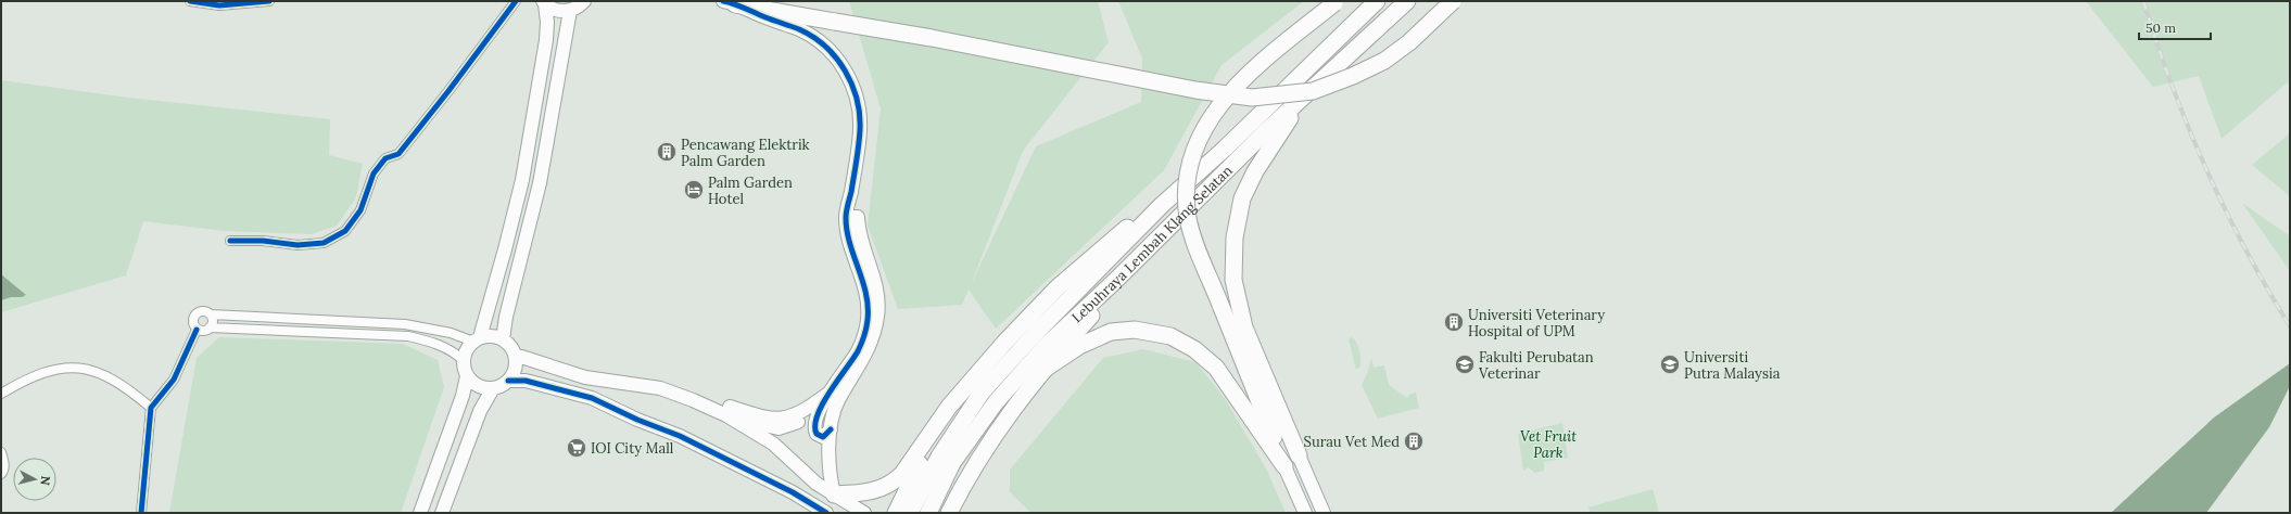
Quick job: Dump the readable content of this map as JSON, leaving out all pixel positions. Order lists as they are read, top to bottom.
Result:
{
  "streets": {
    "highway": ["Lebuhraya Lembah Klang Selatan"]
  },
  "parks": ["Vet Fruit Park"],
  "places": {
    "building": ["Pencawang Elektrik Palm Garden", "Universiti Veterinary Hospital of UPM", "Surau Vet Med"],
    "hotel": ["Palm Garden Hotel"],
    "school or university": ["Fakulti Perubatan Veterinar", "Universiti Putra Malaysia"],
    "supermarket": ["IOI City Mall"]
  },
  "scale_bar": "50 m",
  "north": "right"
}
